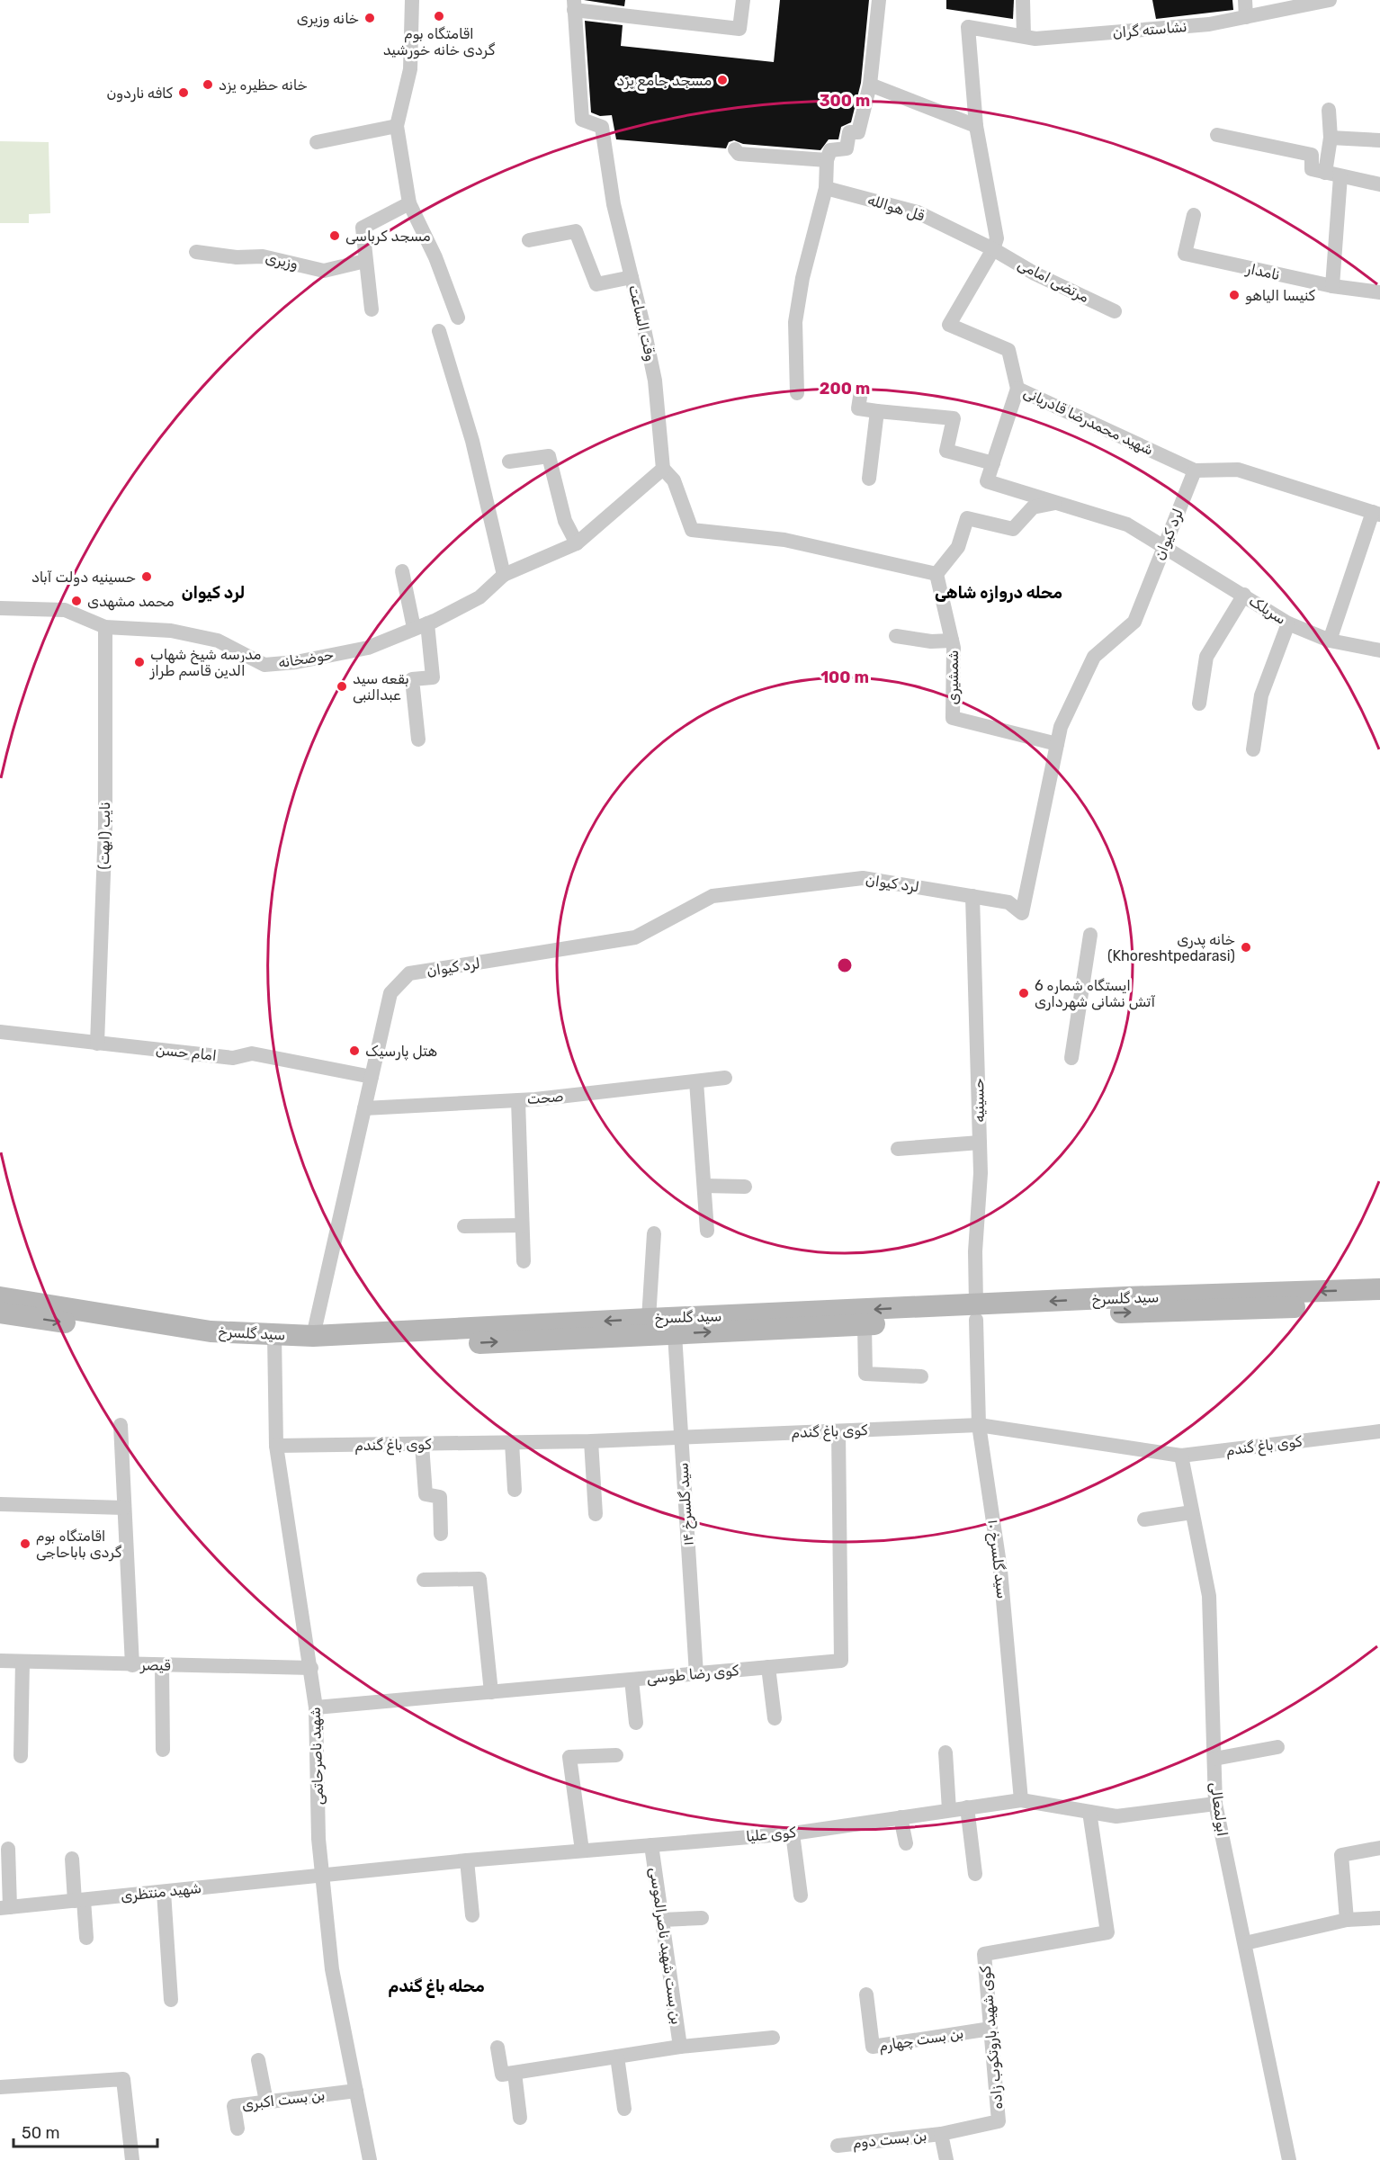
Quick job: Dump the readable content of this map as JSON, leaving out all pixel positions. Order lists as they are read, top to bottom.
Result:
{
  "streets": {
    "main road": ["سید گلسرخ"],
    "street": [
      "نشاسته گران",
      "قل هوالله",
      "وزیری",
      "نامدار",
      "مرتضی امامی",
      "وقت الساعت",
      "شهید محمدرضا قادریانی",
      "لرد کیوان",
      "سریلک",
      "حوضخانه",
      "شمشیری",
      "نایب (ابهت)",
      "امام حسن",
      "صحت",
      "حسینیه",
      "کوی باغ گندم",
      "سید گلسرخ ۱۴",
      "سید گلسرخ ۱۰",
      "قیصر",
      "کوی رضا طوسی",
      "شهید ناصرحاتمی",
      "ابولمعالی",
      "کوی علیا",
      "شهید منتظری",
      "بن بست شهید ناصرالموسی",
      "کوی شهید باروتکوب زاده",
      "بن بست چهارم",
      "بن بست اکبری",
      "بن بست دوم"
    ]
  },
  "crossings": [
    ["قل هوالله", "مرتضی امامی"],
    ["قل هوالله", "شهید محمدرضا قادریانی"],
    ["مرتضی امامی", "شهید محمدرضا قادریانی"],
    ["شهید محمدرضا قادریانی", "لرد کیوان"],
    ["لرد کیوان", "سریلک"],
    ["لرد کیوان", "شمشیری"],
    ["لرد کیوان", "امام حسن"],
    ["لرد کیوان", "صحت"],
    ["لرد کیوان", "حسینیه"],
    ["لرد کیوان", "سید گلسرخ"],
    ["حوضخانه", "نایب (ابهت)"],
    ["نایب (ابهت)", "امام حسن"],
    ["حسینیه", "سید گلسرخ"],
    ["حسینیه", "سید گلسرخ ۱۰"],
    ["سید گلسرخ", "سید گلسرخ ۱۴"],
    ["سید گلسرخ", "سید گلسرخ ۱۰"],
    ["سید گلسرخ", "شهید ناصرحاتمی"],
    ["کوی باغ گندم", "سید گلسرخ ۱۴"],
    ["کوی باغ گندم", "سید گلسرخ ۱۰"],
    ["کوی باغ گندم", "کوی رضا طوسی"],
    ["کوی باغ گندم", "شهید ناصرحاتمی"],
    ["کوی باغ گندم", "ابولمعالی"],
    ["سید گلسرخ ۱۴", "کوی رضا طوسی"],
    ["سید گلسرخ ۱۰", "کوی علیا"],
    ["قیصر", "شهید ناصرحاتمی"],
    ["کوی رضا طوسی", "شهید ناصرحاتمی"],
    ["شهید ناصرحاتمی", "کوی علیا"],
    ["شهید ناصرحاتمی", "شهید منتظری"],
    ["شهید ناصرحاتمی", "بن بست اکبری"],
    ["ابولمعالی", "کوی علیا"],
    ["کوی علیا", "شهید منتظری"],
    ["کوی علیا", "بن بست شهید ناصرالموسی"],
    ["کوی علیا", "کوی شهید باروتکوب زاده"],
    ["کوی شهید باروتکوب زاده", "بن بست چهارم"],
    ["کوی شهید باروتکوب زاده", "بن بست دوم"]
  ],
  "districts": ["لرد کیوان", "محله دروازه شاهی", "محله باغ گندم"],
  "places": [
    "اقامتگاه بوم گردی خانه خورشید",
    "خانه وزیری",
    "مسجد جامع یزد",
    "خانه حظیره یزد",
    "کافه ناردون",
    "مسجد کرباسی",
    "کنیسا الیاهو",
    "حسینیه دولت آباد",
    "محمد مشهدی",
    "مدرسه شیخ شهاب الدین قاسم طراز",
    "بقعه سید عبدالنبی",
    "خانه پدری (Khoreshtpedarasi)",
    "ایستگاه شماره 6 آتش نشانی شهرداری",
    "هتل پارسیک",
    "اقامتگاه بوم گردی باباحاجی"
  ],
  "scale_bar": "50 m",
  "rings": ["300 m", "200 m", "100 m"]
}
